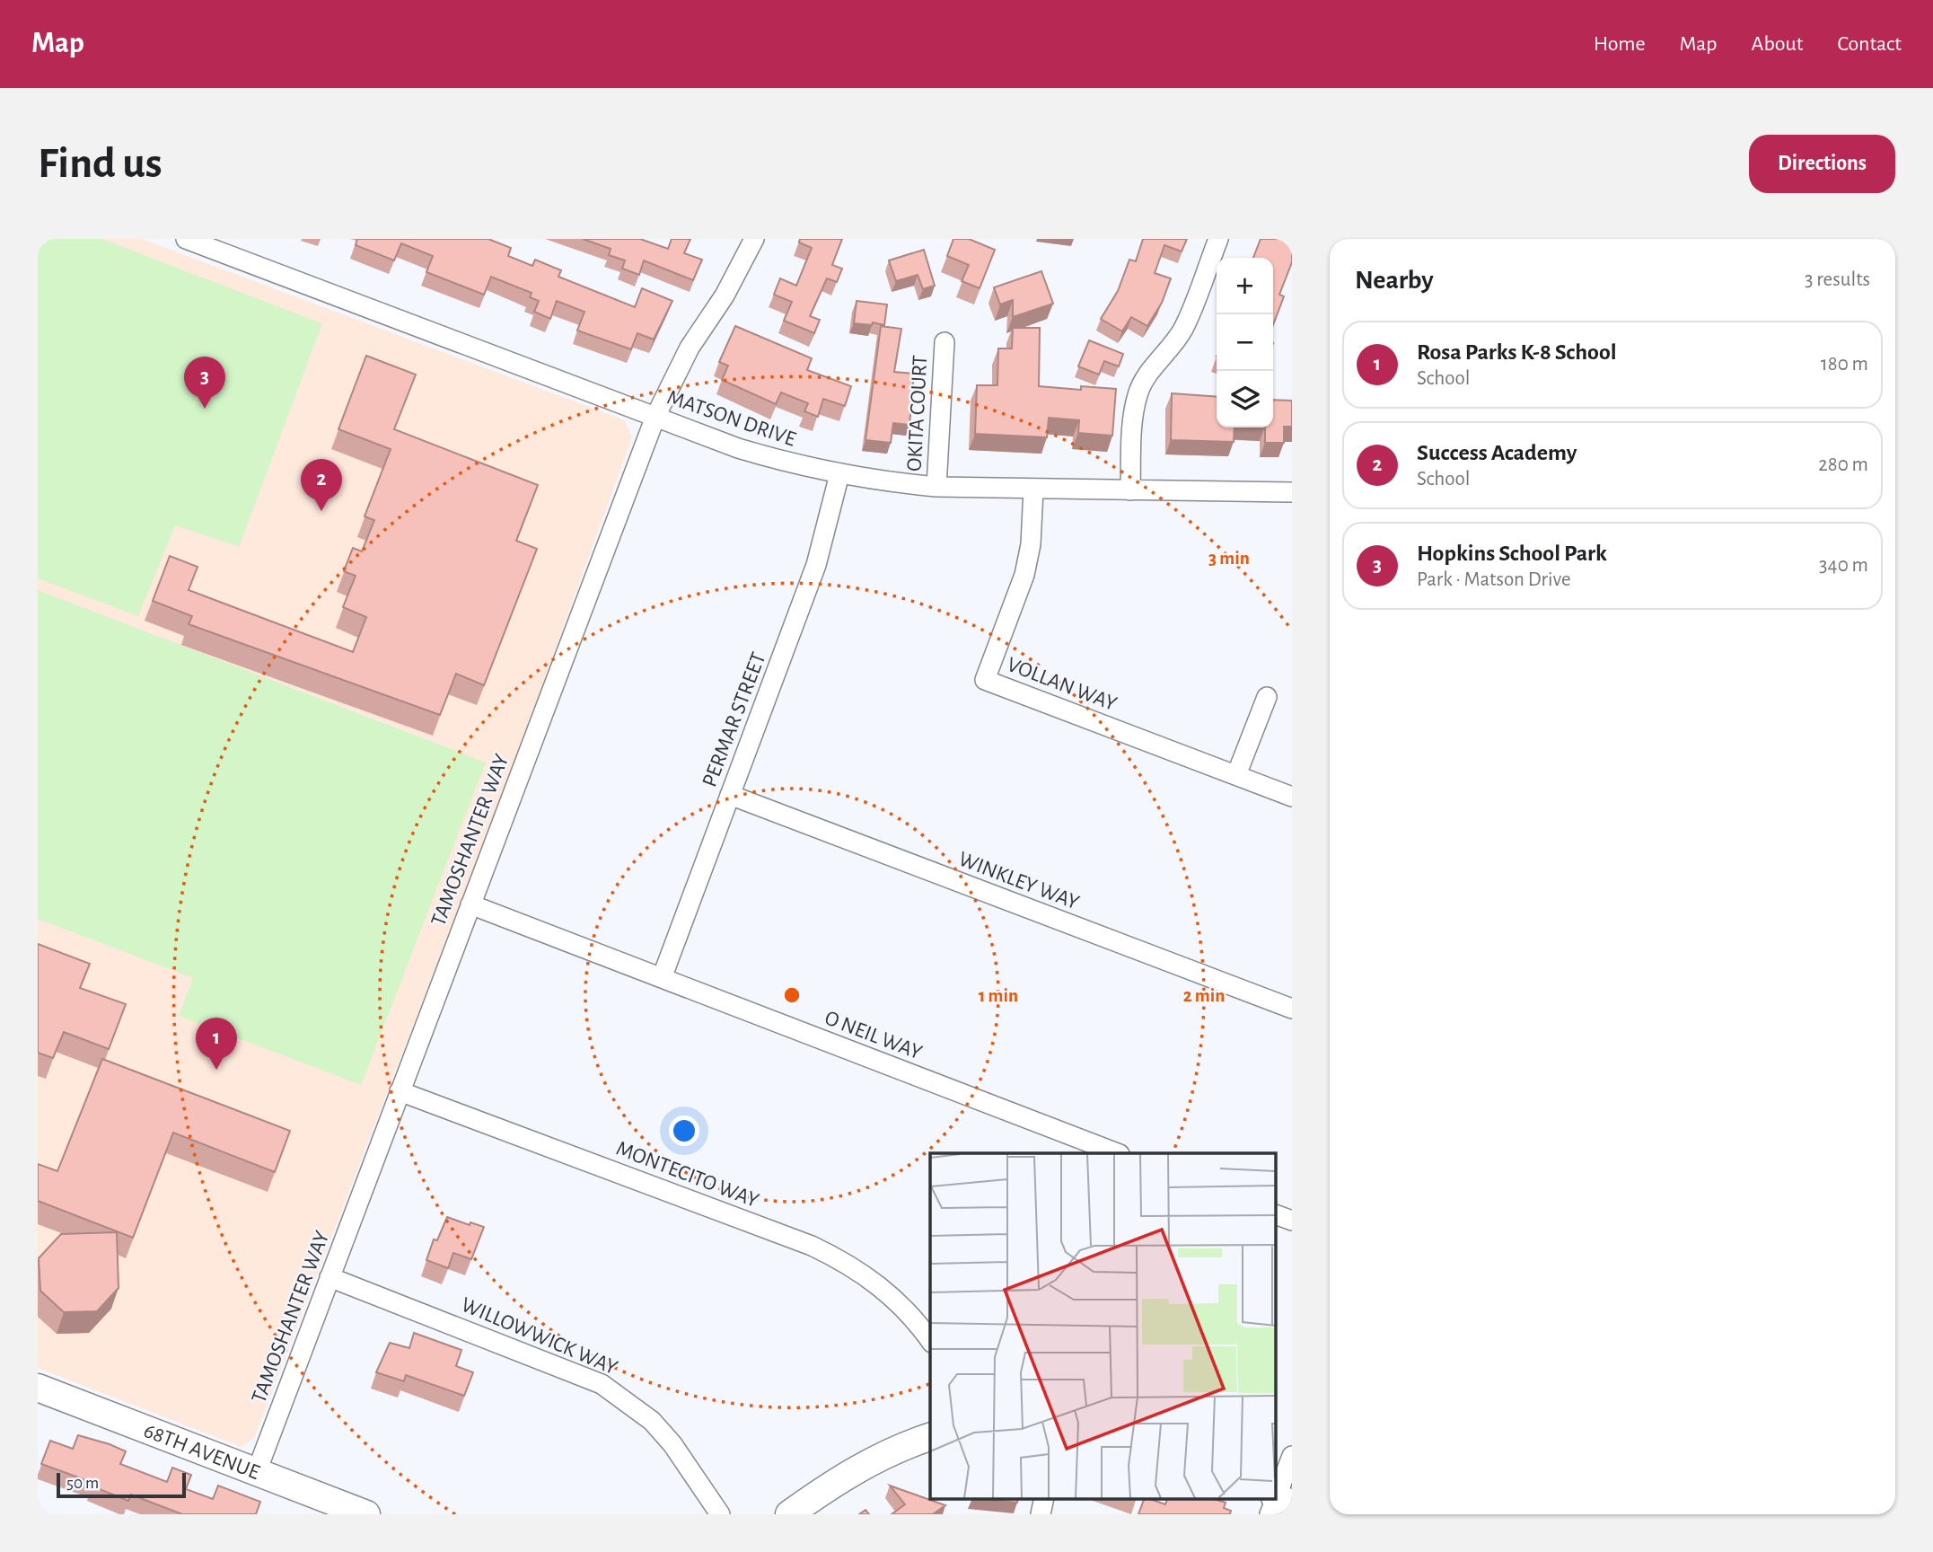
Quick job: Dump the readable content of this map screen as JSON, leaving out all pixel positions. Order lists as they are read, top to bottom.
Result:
{
  "streets": {
    "street": [
      "OKITA COURT",
      "MATSON DRIVE",
      "VOLLAN WAY",
      "PERMAR STREET",
      "TAMOSHANTER WAY",
      "WINKLEY WAY",
      "O NEIL WAY",
      "MONTECITO WAY",
      "WILLOWWICK WAY",
      "68TH AVENUE"
    ]
  },
  "crossings": [
    ["OKITA COURT", "MATSON DRIVE"],
    ["MATSON DRIVE", "VOLLAN WAY"],
    ["MATSON DRIVE", "PERMAR STREET"],
    ["MATSON DRIVE", "TAMOSHANTER WAY"],
    ["PERMAR STREET", "WINKLEY WAY"],
    ["PERMAR STREET", "O NEIL WAY"],
    ["TAMOSHANTER WAY", "O NEIL WAY"],
    ["TAMOSHANTER WAY", "MONTECITO WAY"],
    ["TAMOSHANTER WAY", "WILLOWWICK WAY"],
    ["TAMOSHANTER WAY", "68TH AVENUE"]
  ],
  "scale_bar": "50 m",
  "page": {
    "header": "Map",
    "nav": [
      "Home",
      "Map",
      "About",
      "Contact"
    ],
    "buttons": "Directions",
    "title": "Find us",
    "heading": ["Nearby", "3 results"],
    "map_buttons": ["+", "−"],
    "list": [
      {
        "mark": "1",
        "name": "Rosa Parks K-8 School",
        "note": "School",
        "value": "180 m"
      },
      {
        "mark": "2",
        "name": "Success Academy",
        "note": "School",
        "value": "280 m"
      },
      {
        "mark": "3",
        "name": "Hopkins School Park",
        "note": "Park · Matson Drive",
        "value": "340 m"
      }
    ],
    "pins": ["3", "2", "1"],
    "scale": "50 m"
  },
  "rings": ["3 min", "1 min", "2 min"]
}
